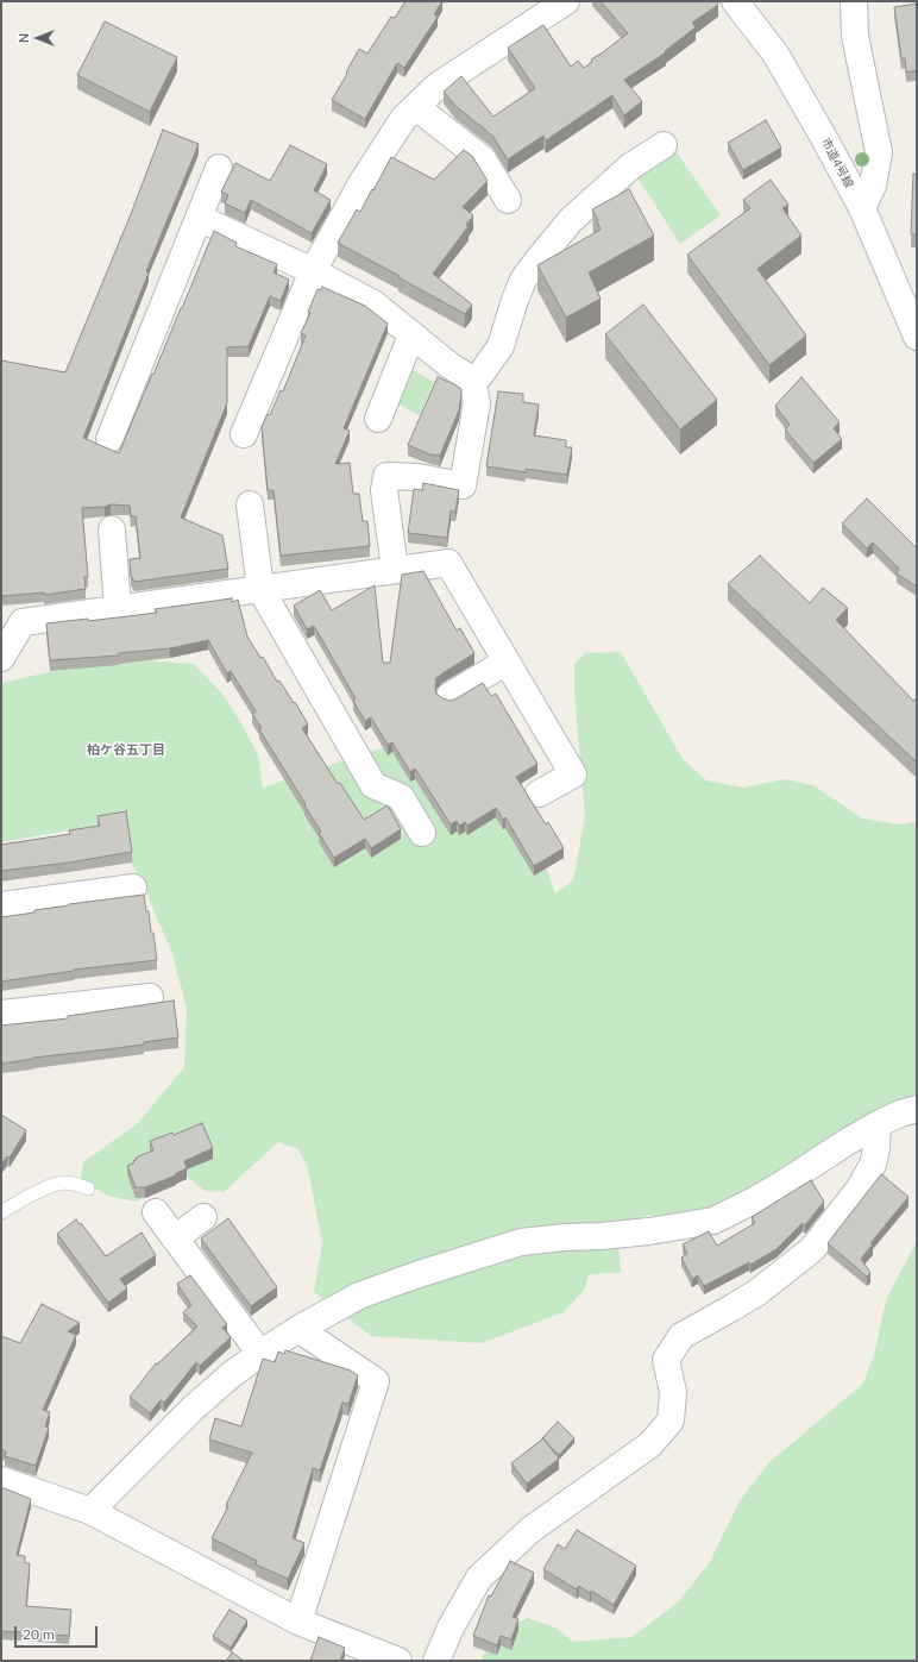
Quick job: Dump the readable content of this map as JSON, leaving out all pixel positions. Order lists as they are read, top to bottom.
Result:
{
  "streets": {
    "street": ["市道4号線"]
  },
  "districts": ["柏ケ谷五丁目"],
  "scale_bar": "20 m",
  "north": "left"
}
